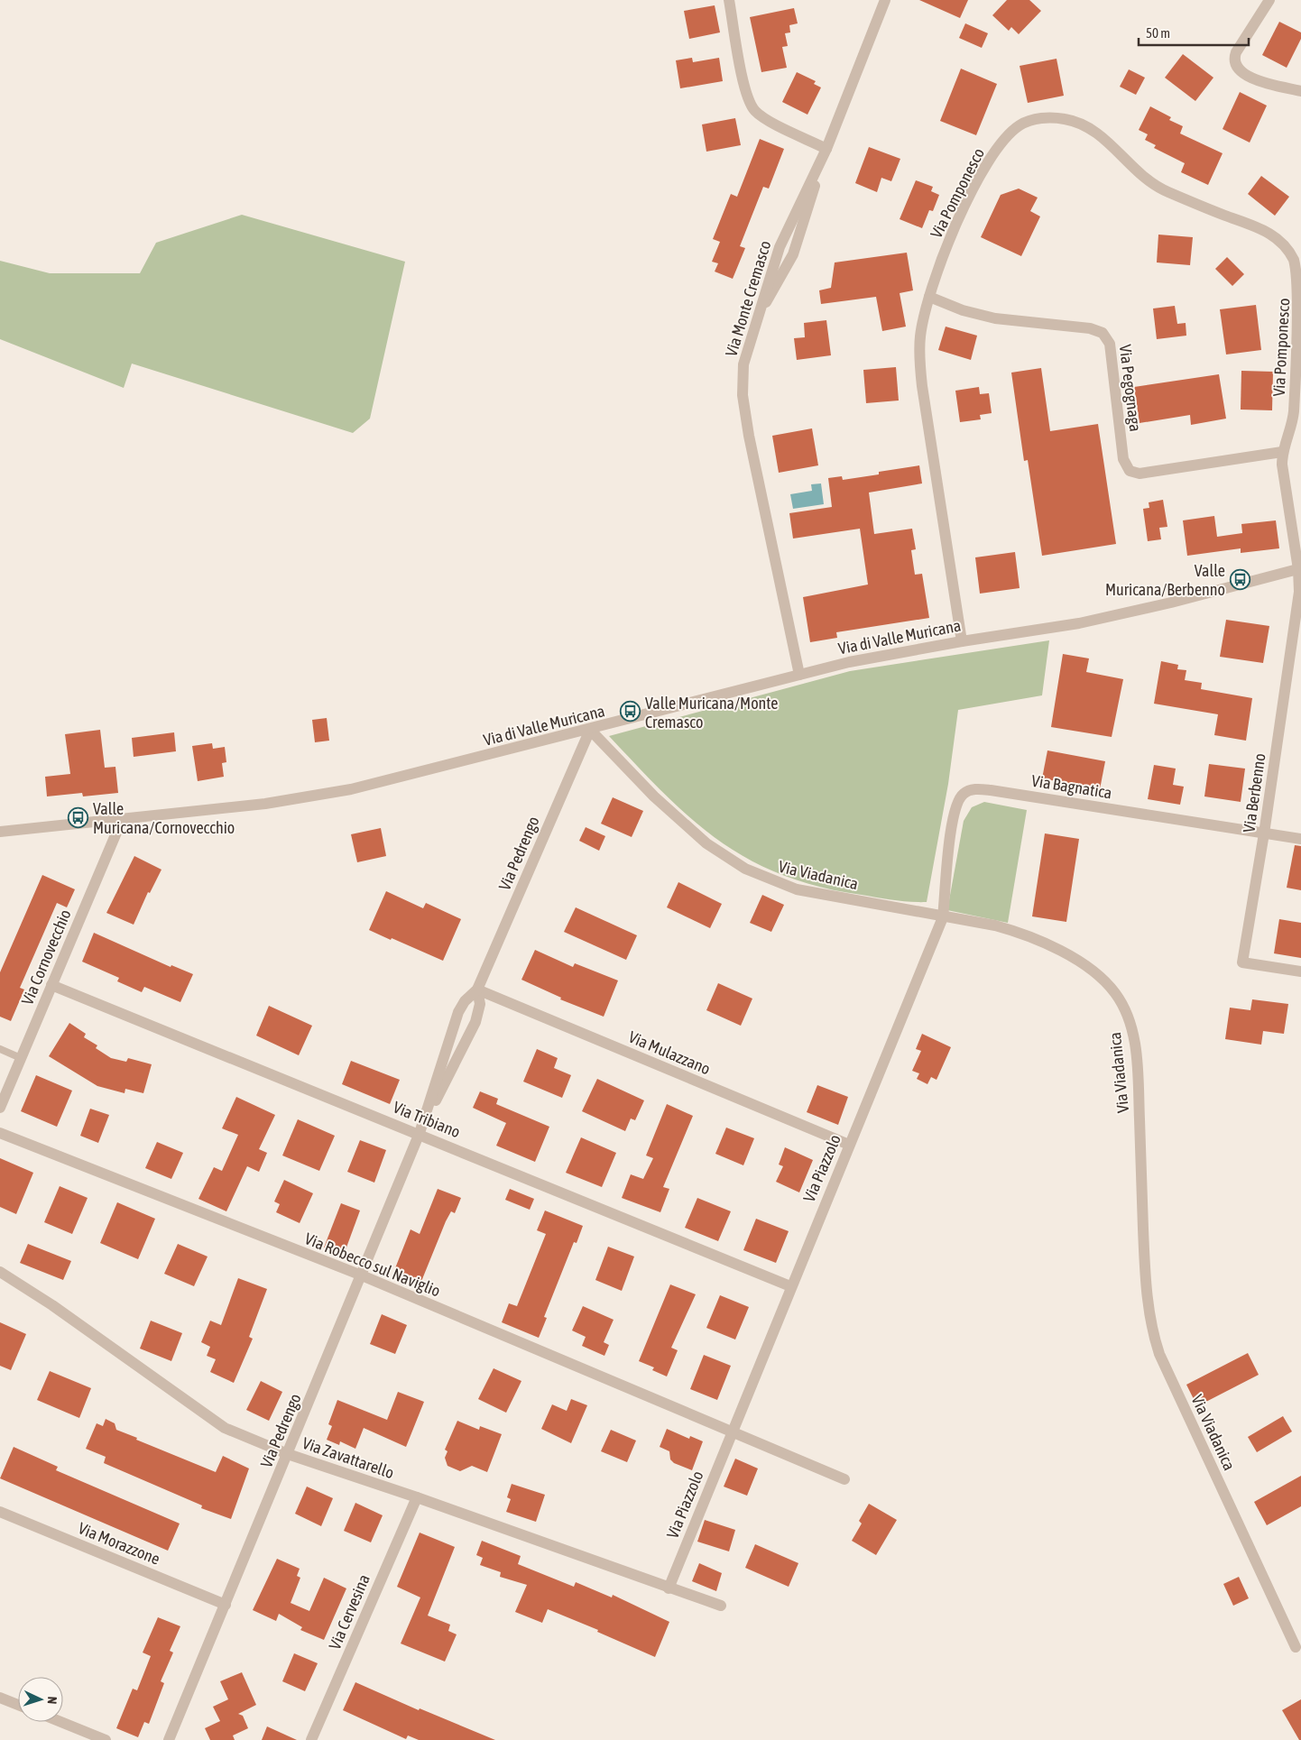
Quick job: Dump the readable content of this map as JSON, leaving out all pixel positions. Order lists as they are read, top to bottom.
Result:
{
  "streets": {
    "street": [
      "Via Pomponesco",
      "Via Monte Cremasco",
      "Via Pegognaga",
      "Via di Valle Muricana",
      "Via Bagnatica",
      "Via Berbenno",
      "Via Pedrengo",
      "Via Viadanica",
      "Via Cornovecchio",
      "Via Mulazzano",
      "Via Tribiano",
      "Via Piazzolo",
      "Via Robecco sul Naviglio",
      "Via Zavattarello",
      "Via Morazzone",
      "Via Cervesina"
    ]
  },
  "crossings": [
    ["Via Pomponesco", "Via Pegognaga"],
    ["Via Pomponesco", "Via di Valle Muricana"],
    ["Via Pomponesco", "Via Berbenno"],
    ["Via Monte Cremasco", "Via di Valle Muricana"],
    ["Via di Valle Muricana", "Via Berbenno"],
    ["Via di Valle Muricana", "Via Pedrengo"],
    ["Via di Valle Muricana", "Via Viadanica"],
    ["Via di Valle Muricana", "Via Cornovecchio"],
    ["Via Bagnatica", "Via Berbenno"],
    ["Via Bagnatica", "Via Viadanica"],
    ["Via Bagnatica", "Via Piazzolo"],
    ["Via Pedrengo", "Via Viadanica"],
    ["Via Pedrengo", "Via Mulazzano"],
    ["Via Pedrengo", "Via Tribiano"],
    ["Via Pedrengo", "Via Robecco sul Naviglio"],
    ["Via Pedrengo", "Via Zavattarello"],
    ["Via Pedrengo", "Via Morazzone"],
    ["Via Viadanica", "Via Piazzolo"],
    ["Via Cornovecchio", "Via Tribiano"],
    ["Via Mulazzano", "Via Piazzolo"],
    ["Via Tribiano", "Via Piazzolo"],
    ["Via Piazzolo", "Via Robecco sul Naviglio"],
    ["Via Piazzolo", "Via Zavattarello"],
    ["Via Zavattarello", "Via Cervesina"]
  ],
  "places": {
    "bus stop": ["Valle Muricana/Berbenno", "Valle Muricana/Monte Cremasco", "Valle Muricana/Cornovecchio"]
  },
  "scale_bar": "50 m",
  "north": "right"
}
